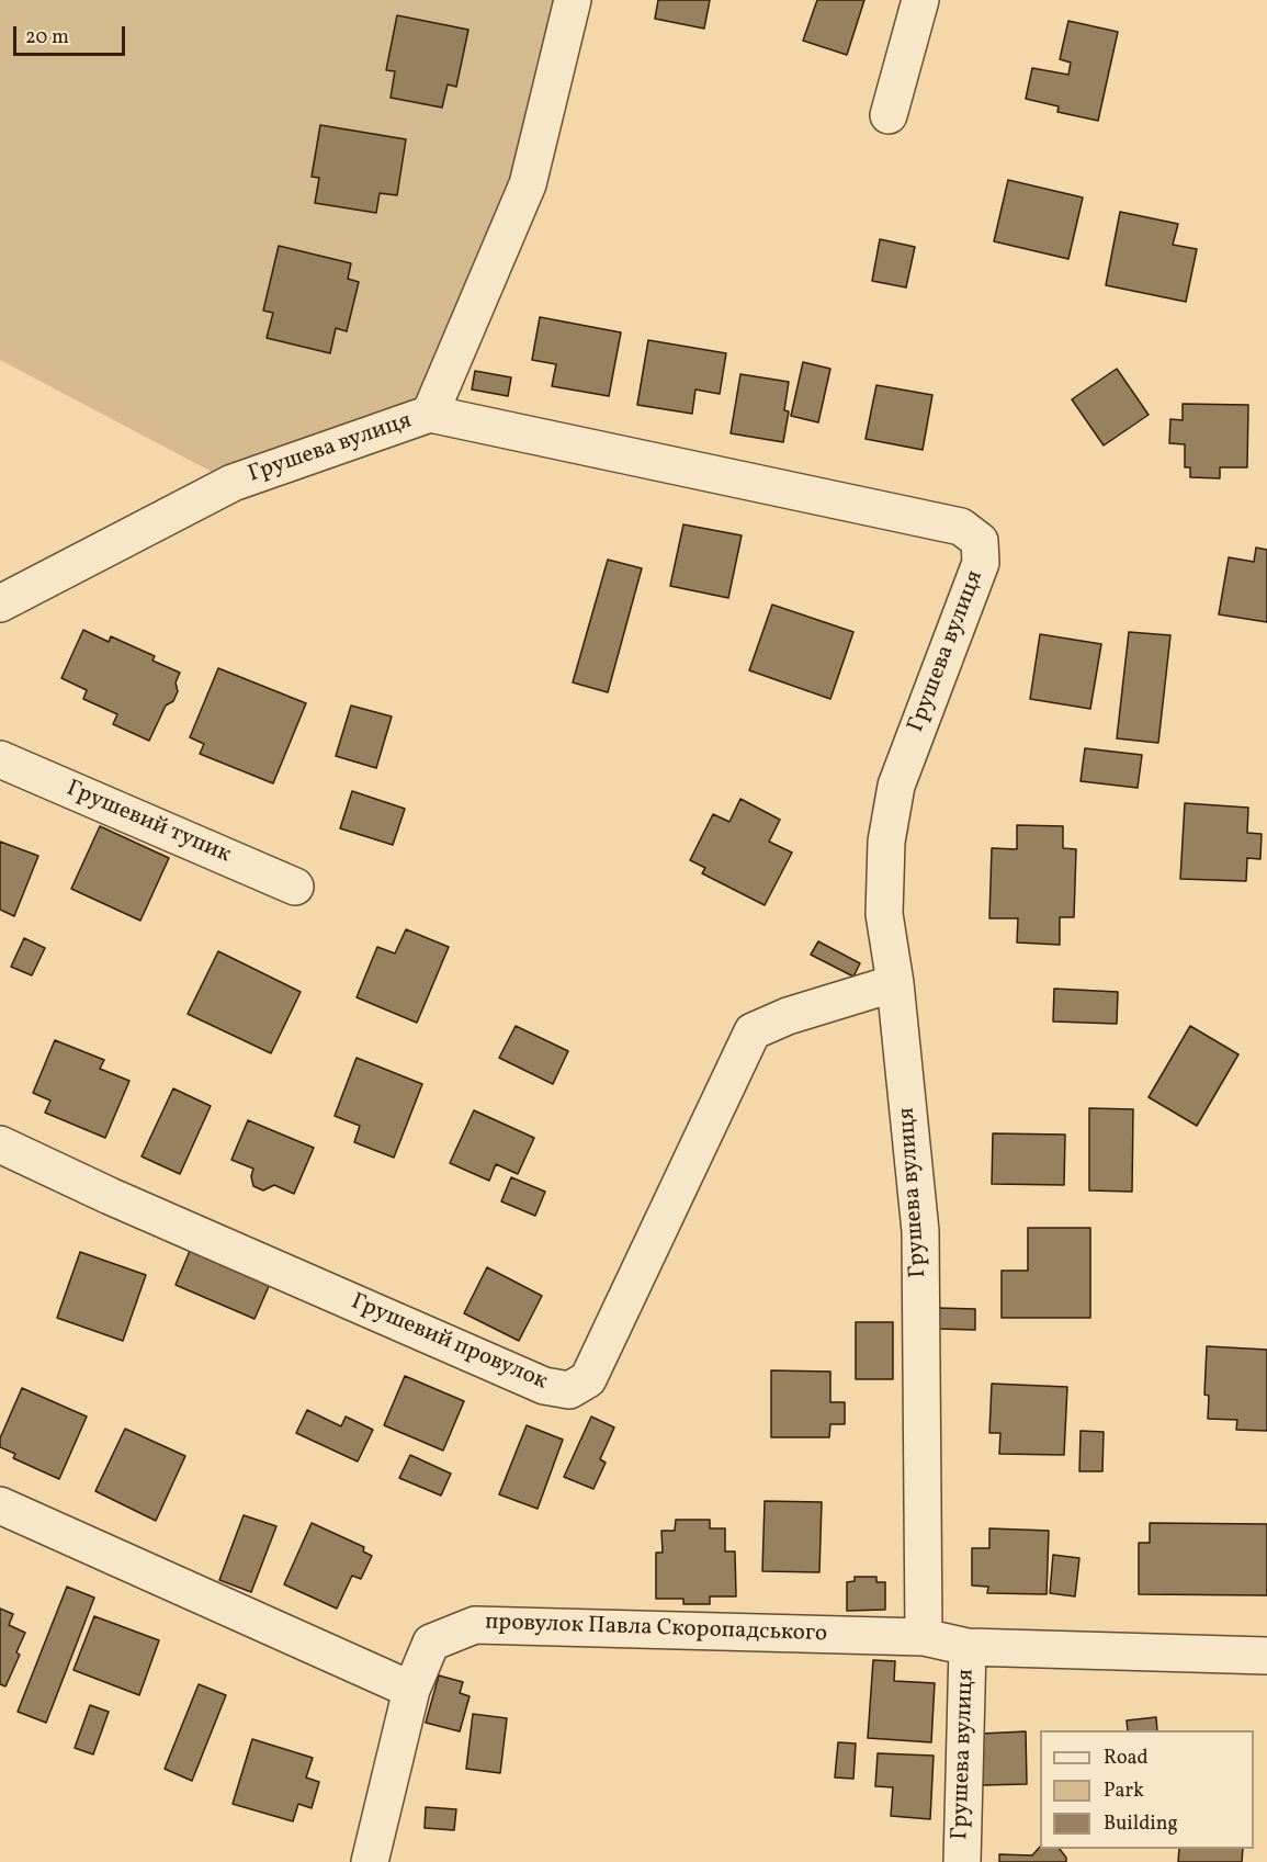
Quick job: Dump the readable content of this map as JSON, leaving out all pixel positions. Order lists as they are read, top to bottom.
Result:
{
  "streets": {
    "street": [
      "Грушева вулиця",
      "Грушевий тупик",
      "Грушевий провулок",
      "провулок Павла Скоропадського"
    ]
  },
  "crossings": [
    ["Грушева вулиця", "Грушевий провулок"],
    ["Грушева вулиця", "провулок Павла Скоропадського"]
  ],
  "legend": ["Road", "Park", "Building"],
  "scale_bar": "20 m"
}
